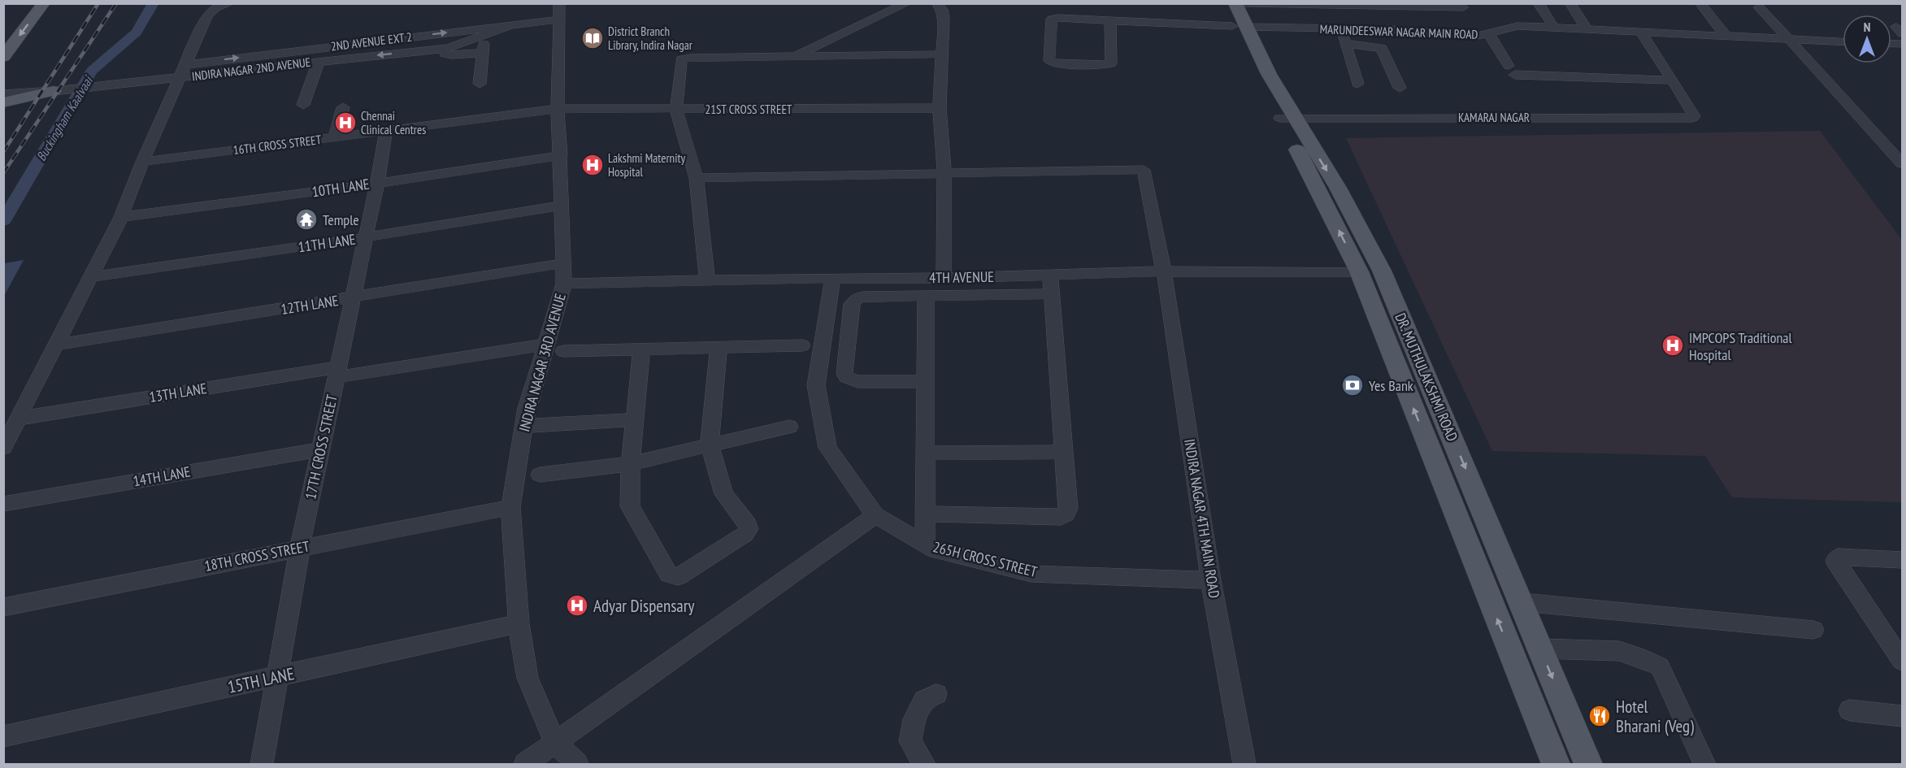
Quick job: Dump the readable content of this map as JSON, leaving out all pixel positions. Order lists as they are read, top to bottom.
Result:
{
  "streets": {
    "main road": ["DR. MUTHULAKSHMI ROAD"],
    "street": [
      "MARUNDEESWAR NAGAR MAIN ROAD",
      "2ND AVENUE EXT 2",
      "INDIRA NAGAR 2ND AVENUE",
      "21ST CROSS STREET",
      "KAMARAJ NAGAR",
      "16TH CROSS STREET",
      "10TH LANE",
      "11TH LANE",
      "4TH AVENUE",
      "12TH LANE",
      "INDIRA NAGAR 3RD AVENUE",
      "13TH LANE",
      "17TH CROSS STREET",
      "14TH LANE",
      "INDIRA NAGAR 4TH MAIN ROAD",
      "18TH CROSS STREET",
      "265H CROSS STREET",
      "15TH LANE"
    ]
  },
  "crossings": [
    ["MARUNDEESWAR NAGAR MAIN ROAD", "DR. MUTHULAKSHMI ROAD"],
    ["2ND AVENUE EXT 2", "INDIRA NAGAR 2ND AVENUE"],
    ["2ND AVENUE EXT 2", "INDIRA NAGAR 3RD AVENUE"],
    ["21ST CROSS STREET", "16TH CROSS STREET"],
    ["21ST CROSS STREET", "INDIRA NAGAR 3RD AVENUE"],
    ["KAMARAJ NAGAR", "DR. MUTHULAKSHMI ROAD"],
    ["16TH CROSS STREET", "INDIRA NAGAR 3RD AVENUE"],
    ["16TH CROSS STREET", "17TH CROSS STREET"],
    ["10TH LANE", "INDIRA NAGAR 3RD AVENUE"],
    ["10TH LANE", "17TH CROSS STREET"],
    ["11TH LANE", "INDIRA NAGAR 3RD AVENUE"],
    ["11TH LANE", "17TH CROSS STREET"],
    ["4TH AVENUE", "INDIRA NAGAR 3RD AVENUE"],
    ["4TH AVENUE", "DR. MUTHULAKSHMI ROAD"],
    ["4TH AVENUE", "INDIRA NAGAR 4TH MAIN ROAD"],
    ["4TH AVENUE", "265H CROSS STREET"],
    ["12TH LANE", "INDIRA NAGAR 3RD AVENUE"],
    ["12TH LANE", "17TH CROSS STREET"],
    ["INDIRA NAGAR 3RD AVENUE", "13TH LANE"],
    ["INDIRA NAGAR 3RD AVENUE", "18TH CROSS STREET"],
    ["INDIRA NAGAR 3RD AVENUE", "15TH LANE"],
    ["13TH LANE", "17TH CROSS STREET"],
    ["17TH CROSS STREET", "14TH LANE"],
    ["17TH CROSS STREET", "18TH CROSS STREET"],
    ["17TH CROSS STREET", "15TH LANE"],
    ["INDIRA NAGAR 4TH MAIN ROAD", "265H CROSS STREET"]
  ],
  "one_way": ["2ND AVENUE EXT 2"],
  "water": ["Buckingham Kaalvaai"],
  "places": {
    "library": ["District Branch Library, Indira Nagar"],
    "hospital": [
      "Chennai Clinical Centres",
      "Lakshmi Maternity Hospital",
      "IMPCOPS Traditional Hospital",
      "Adyar Dispensary"
    ],
    "temple": ["Temple"],
    "bank": ["Yes Bank"],
    "restaurant": ["Hotel Bharani (Veg)"]
  },
  "north": "top"
}
